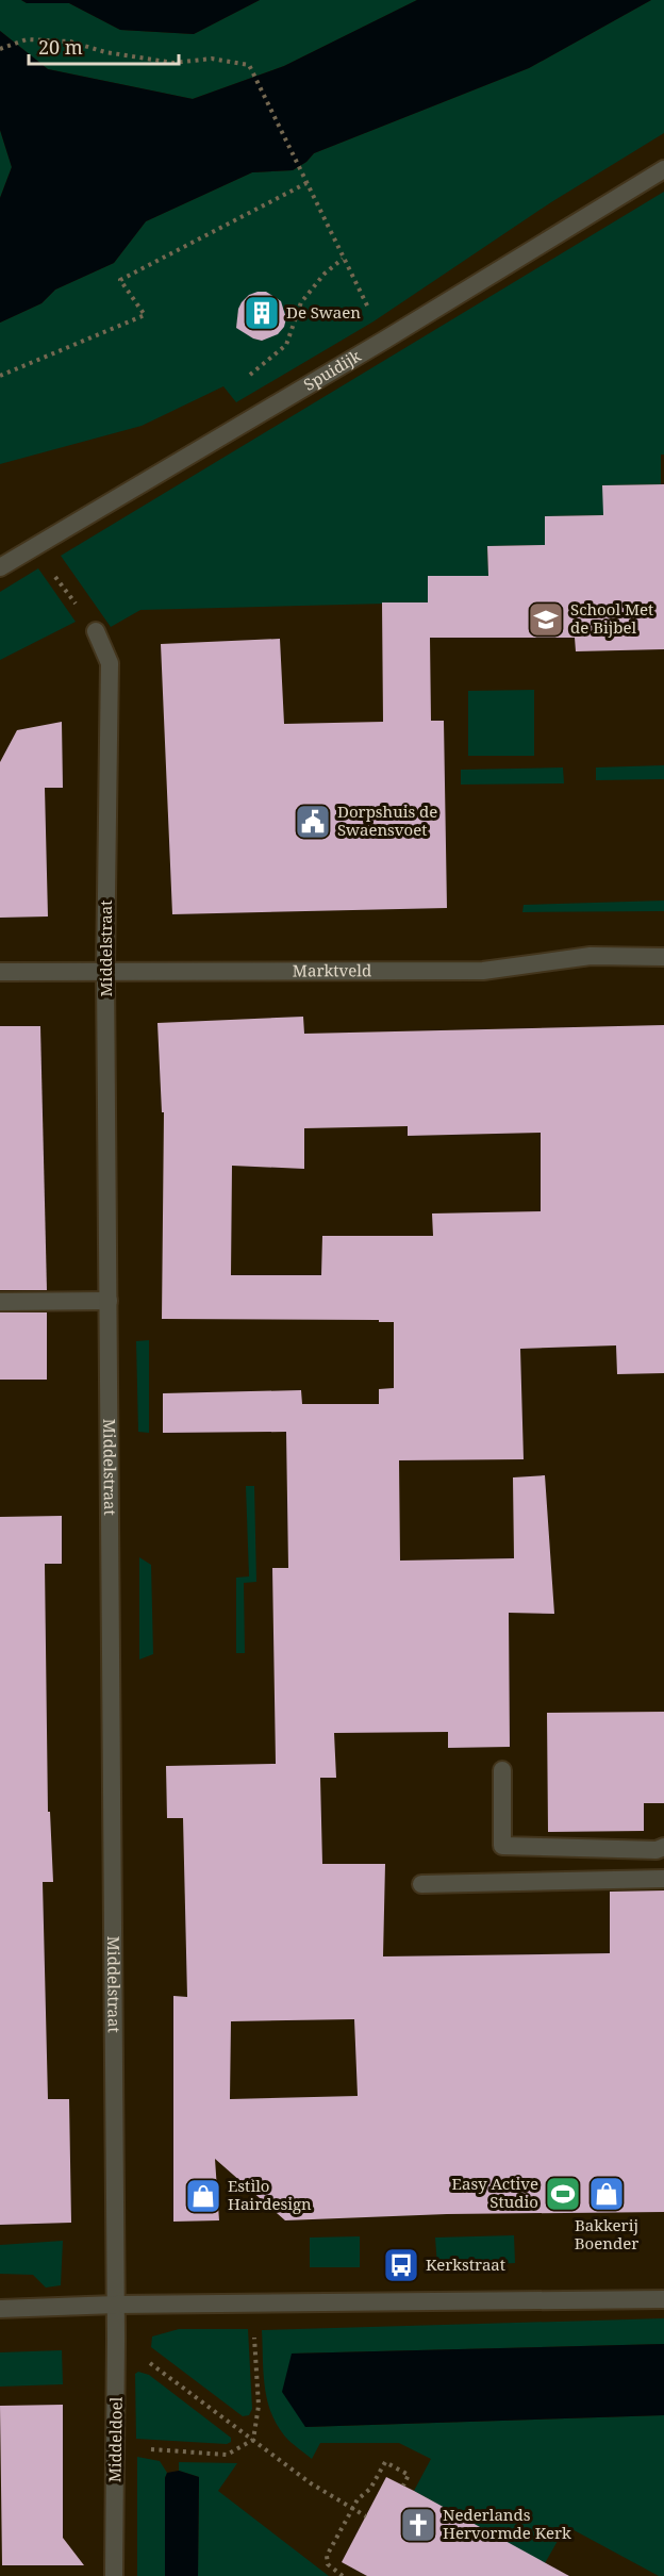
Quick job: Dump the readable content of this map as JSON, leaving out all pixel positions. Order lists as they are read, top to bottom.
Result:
{
  "streets": {
    "street": [
      "Spuidijk",
      "Middelstraat",
      "Marktveld",
      "Middeldoel"
    ]
  },
  "crossings": [
    ["Middelstraat", "Marktveld"],
    ["Middelstraat", "Middeldoel"]
  ],
  "places": {
    "building": ["De Swaen"],
    "school or university": ["School Met de Bijbel"],
    "public building": ["Dorpshuis de Swaensvoet"],
    "sports": ["Easy Active Studio"],
    "shop": ["Bakkerij Boender", "Estilo Hairdesign"],
    "bus stop": ["Kerkstraat"],
    "church": ["Nederlands Hervormde Kerk"]
  },
  "scale_bar": "20 m"
}
